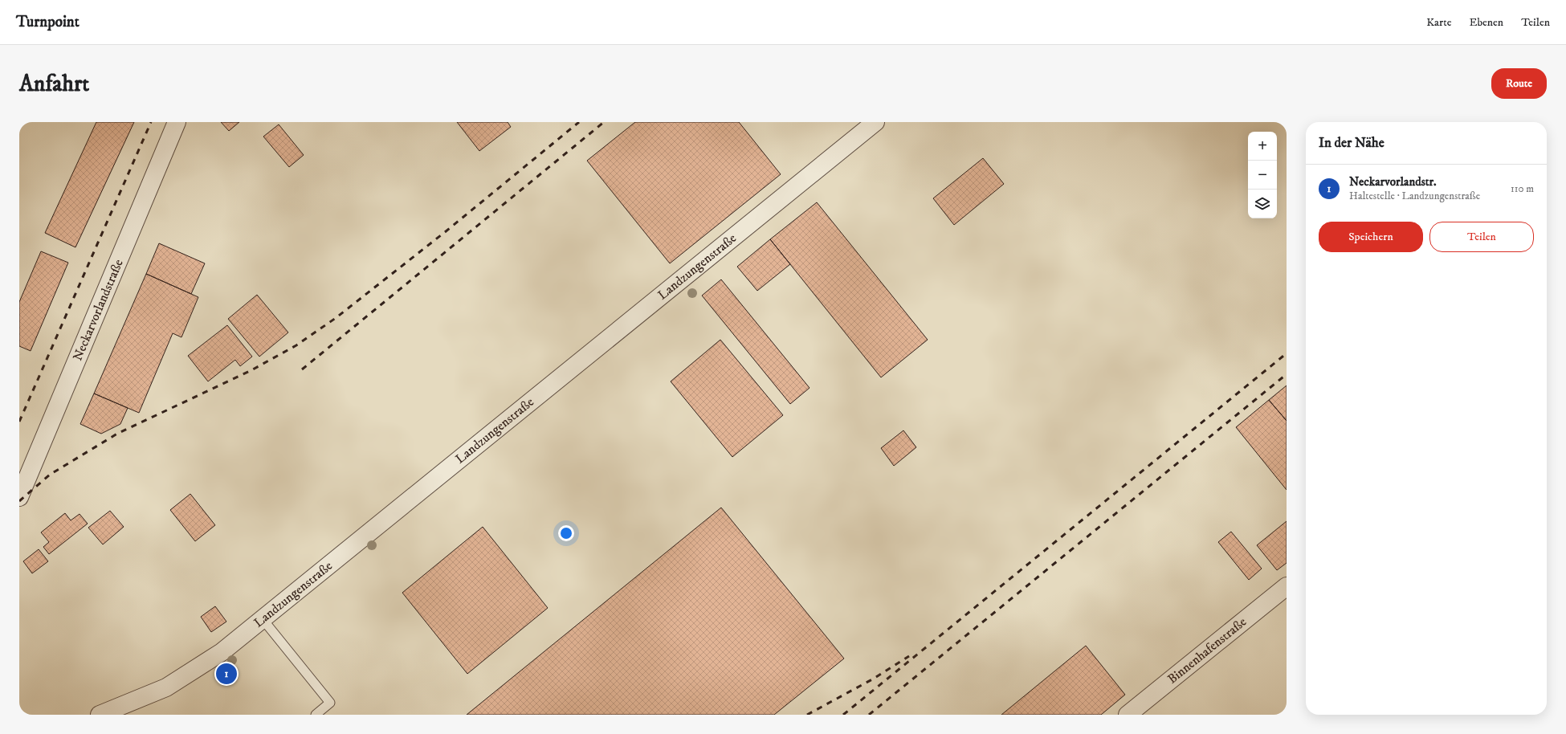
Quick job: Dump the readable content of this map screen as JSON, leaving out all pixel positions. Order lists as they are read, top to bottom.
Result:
{
  "streets": {
    "street": ["Landzungenstraße", "Neckarvorlandstraße", "Binnenhafenstraße"]
  },
  "page": {
    "header": "Turnpoint",
    "nav": ["Karte", "Ebenen", "Teilen"],
    "buttons": [
      "Route",
      ["Speichern", "Teilen"]
    ],
    "title": "Anfahrt",
    "heading": "In der Nähe",
    "map_buttons": ["+", "−"],
    "list": [
      {
        "mark": "1",
        "name": "Neckarvorlandstr.",
        "note": "Haltestelle · Landzungenstraße",
        "value": "110 m"
      }
    ],
    "pins": "1"
  }
}
